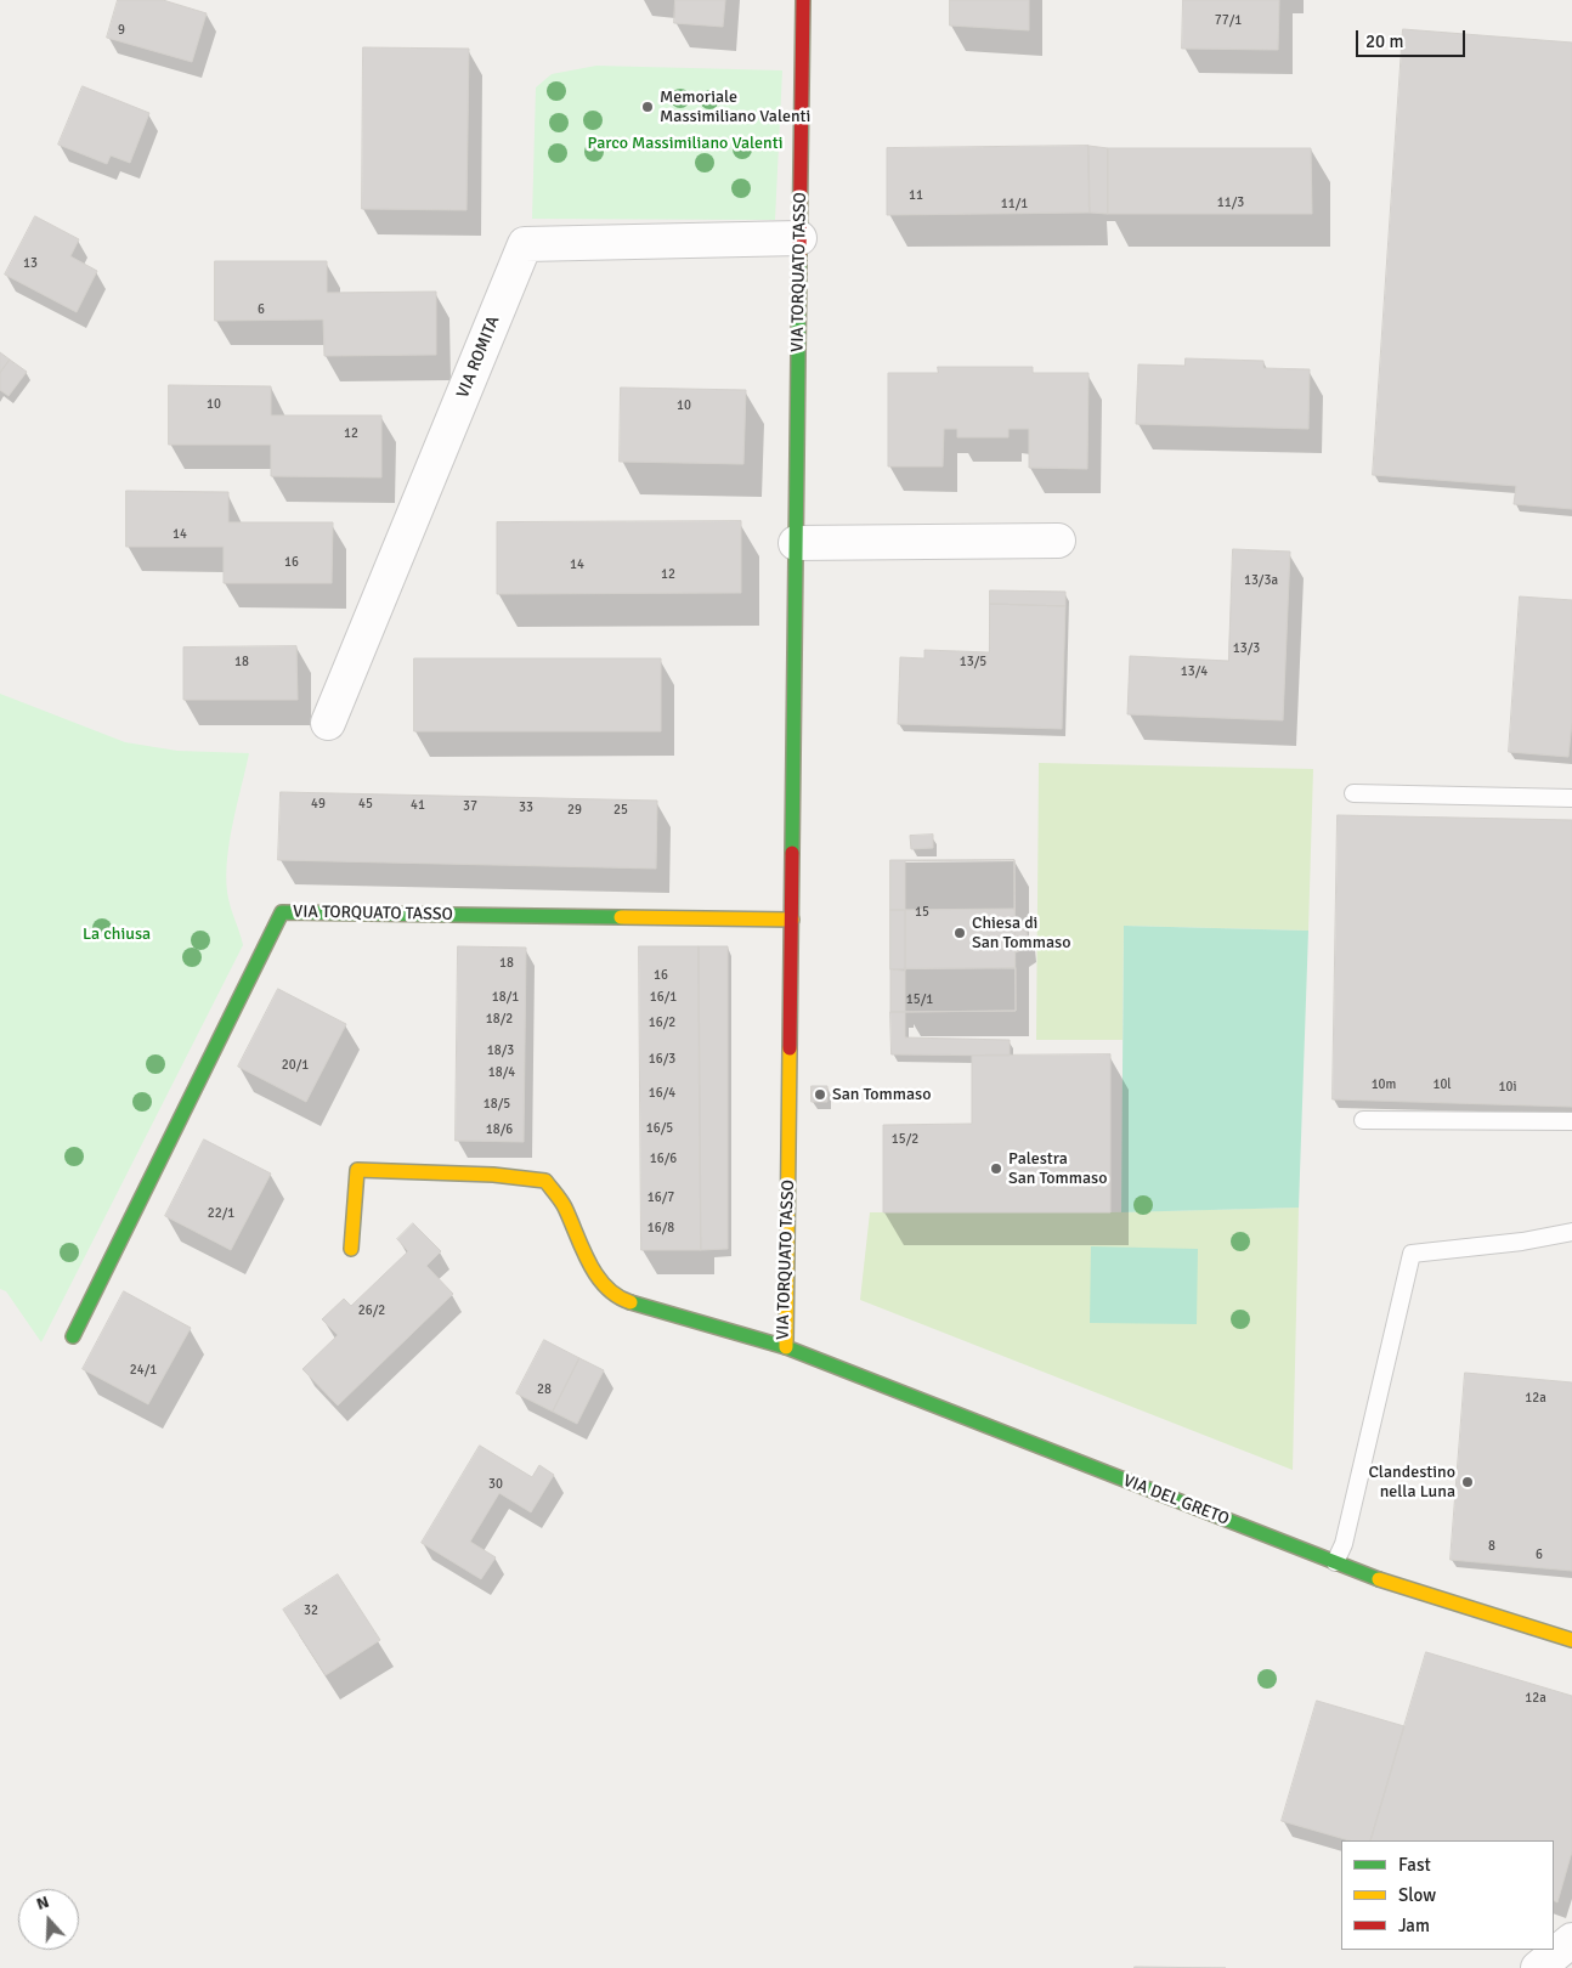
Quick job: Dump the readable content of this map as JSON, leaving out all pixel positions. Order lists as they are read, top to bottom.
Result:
{
  "streets": {
    "street": ["VIA TORQUATO TASSO", "VIA ROMITA", "VIA DEL GRETO"]
  },
  "crossings": [
    ["VIA TORQUATO TASSO", "VIA ROMITA"],
    ["VIA TORQUATO TASSO", "VIA DEL GRETO"]
  ],
  "parks": ["Parco Massimiliano Valenti", "La chiusa"],
  "places": [
    "Memoriale Massimiliano Valenti",
    "Chiesa di San Tommaso",
    "San Tommaso",
    "Palestra San Tommaso",
    "Clandestino nella Luna"
  ],
  "house_numbers": [
    "77/1",
    "9",
    "11",
    "11/3",
    "11/1",
    "13",
    "6",
    "10",
    "10",
    "12",
    "14",
    "16",
    "14",
    "12",
    "13/3a",
    "13/3",
    "18",
    "13/5",
    "13/4",
    "49",
    "45",
    "41",
    "37",
    "33",
    "29",
    "25",
    "15",
    "18",
    "16",
    "18/1",
    "16/1",
    "15/1",
    "18/2",
    "16/2",
    "18/3",
    "16/3",
    "20/1",
    "18/4",
    "10m",
    "10l",
    "10i",
    "16/4",
    "18/5",
    "16/5",
    "18/6",
    "15/2",
    "16/6",
    "16/7",
    "22/1",
    "16/8",
    "26/2",
    "24/1",
    "28",
    "12a",
    "30",
    "8",
    "6",
    "32",
    "12a"
  ],
  "legend": ["Fast", "Slow", "Jam"],
  "scale_bar": "20 m",
  "north": "top"
}
